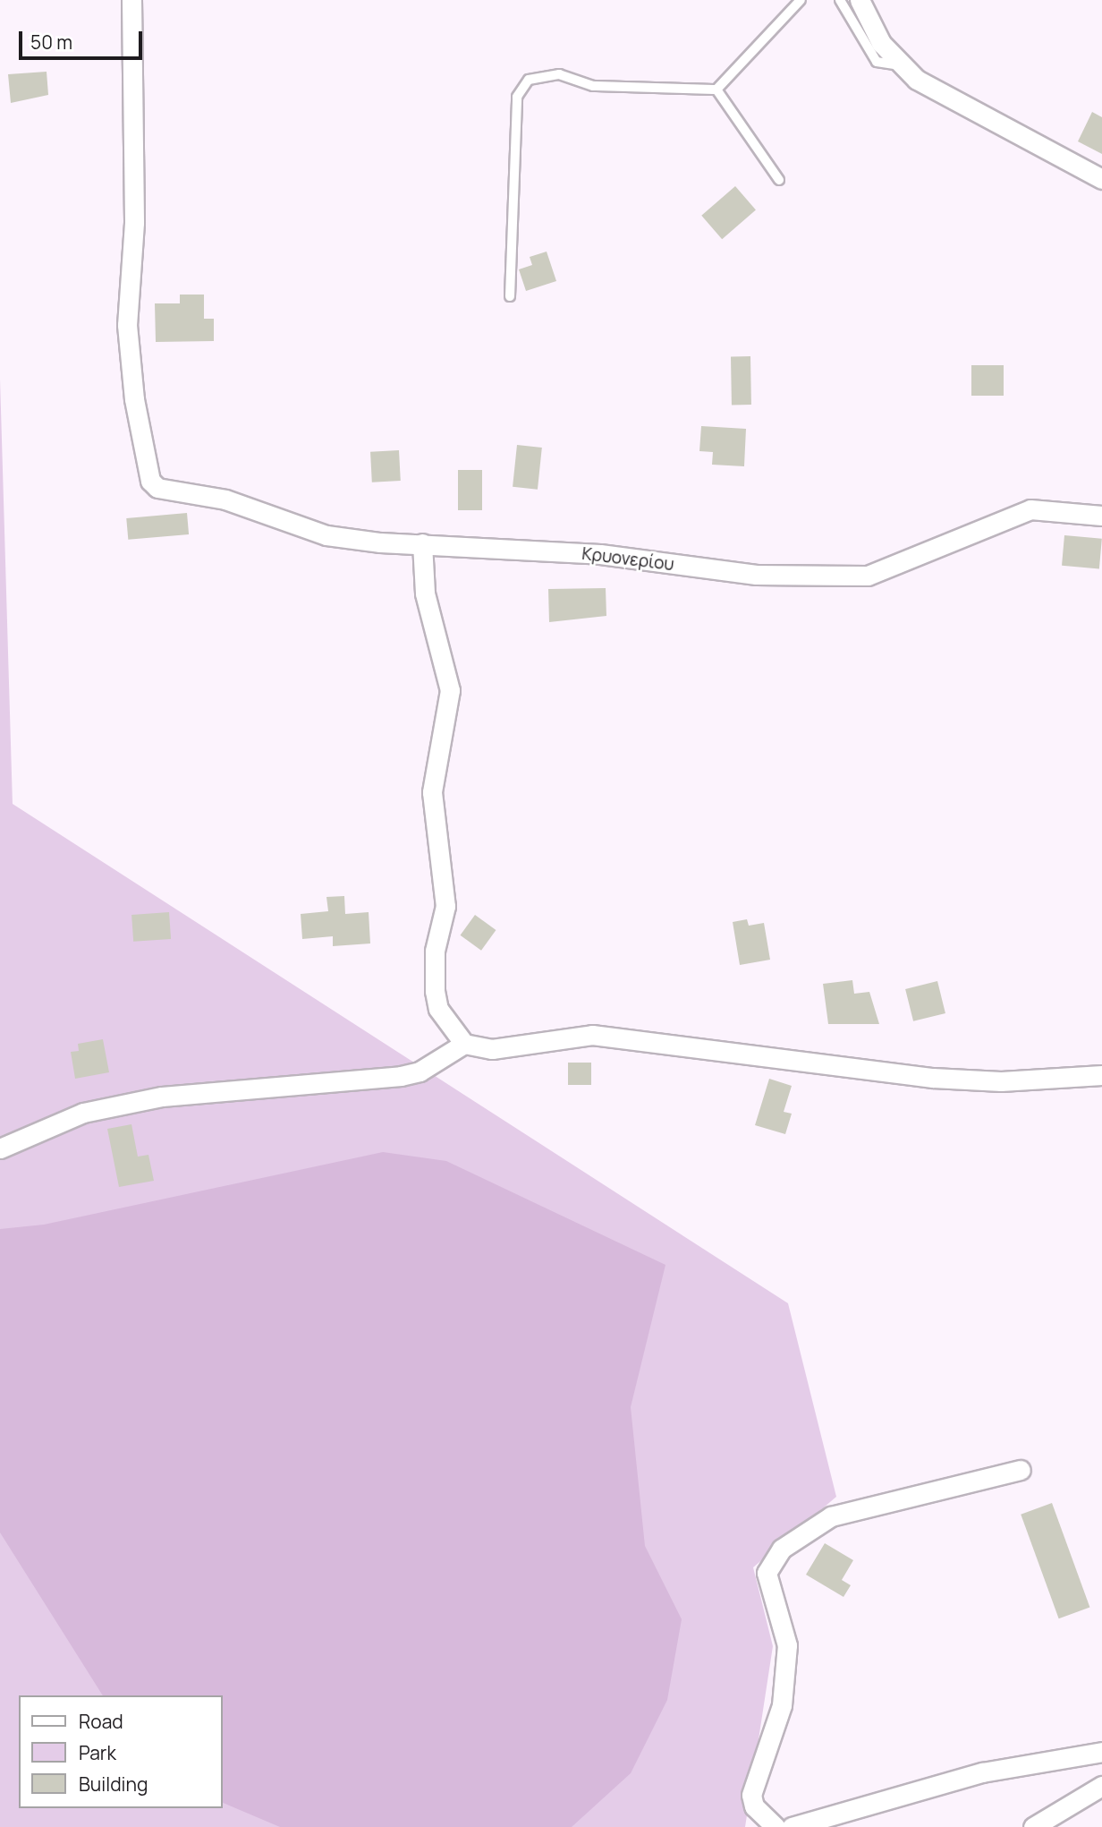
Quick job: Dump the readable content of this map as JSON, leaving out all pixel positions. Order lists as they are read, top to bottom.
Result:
{
  "streets": {
    "street": ["Κρυονερίου"]
  },
  "legend": ["Road", "Park", "Building"],
  "scale_bar": "50 m"
}
